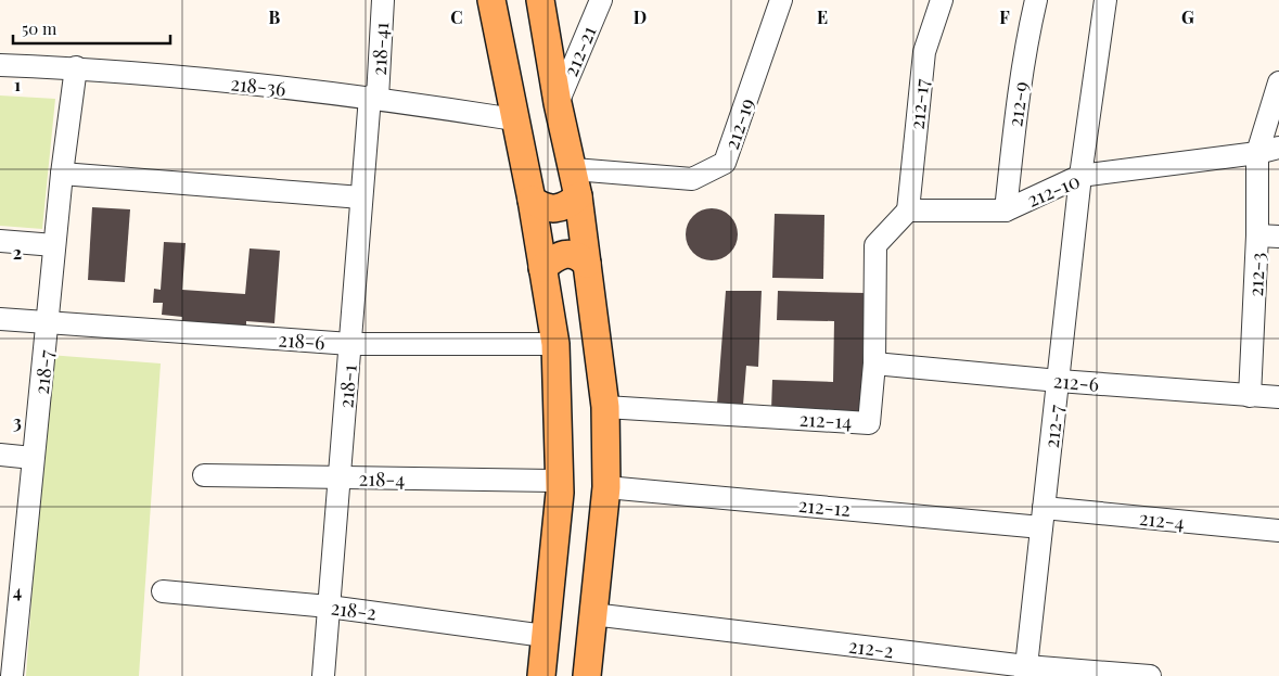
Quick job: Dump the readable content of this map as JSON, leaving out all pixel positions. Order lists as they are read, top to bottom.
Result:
{
  "streets": {
    "street": [
      "218-41",
      "212-21",
      "218-36",
      "212-17",
      "212-9",
      "212-19",
      "212-10",
      "212-3",
      "218-6",
      "218-7",
      "212-6",
      "218-1",
      "212-14",
      "212-7",
      "218-4",
      "212-12",
      "212-4",
      "218-2",
      "212-2"
    ]
  },
  "crossings": [
    ["218-41", "218-36"],
    ["218-41", "218-1"],
    ["218-36", "218-7"],
    ["218-36", "218-1"],
    ["212-17", "212-10"],
    ["212-17", "212-14"],
    ["212-9", "212-10"],
    ["212-10", "212-3"],
    ["212-10", "212-14"],
    ["212-10", "212-7"],
    ["212-3", "212-6"],
    ["218-6", "218-7"],
    ["218-6", "218-1"],
    ["212-6", "212-14"],
    ["212-6", "212-7"],
    ["218-1", "218-4"],
    ["218-1", "218-2"],
    ["212-7", "212-12"],
    ["212-7", "212-4"],
    ["212-7", "212-2"],
    ["212-12", "212-4"]
  ],
  "scale_bar": "50 m",
  "grid": {
    "columns": [
      "B",
      "C",
      "D",
      "E",
      "F",
      "G"
    ],
    "rows": [
      "1",
      "2",
      "3",
      "4"
    ]
  }
}
